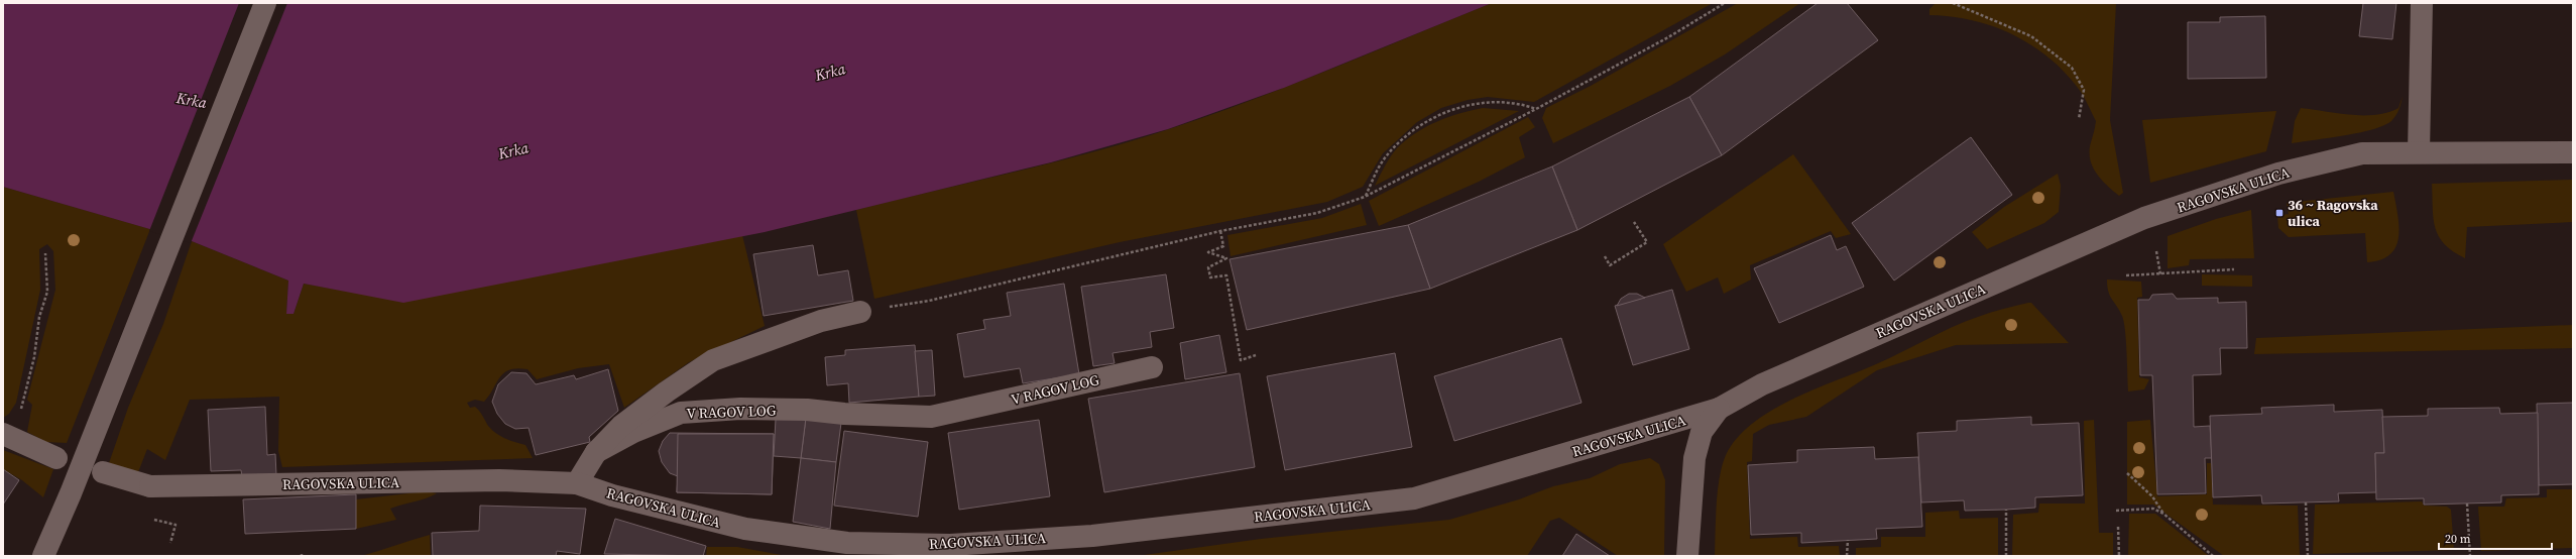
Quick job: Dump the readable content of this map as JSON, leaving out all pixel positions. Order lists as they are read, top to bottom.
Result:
{
  "streets": {
    "street": ["RAGOVSKA ULICA", "V RAGOV LOG"]
  },
  "water": ["Krka"],
  "places": {
    "transit": ["36 ~ Ragovska ulica"]
  },
  "scale_bar": "20 m"
}
